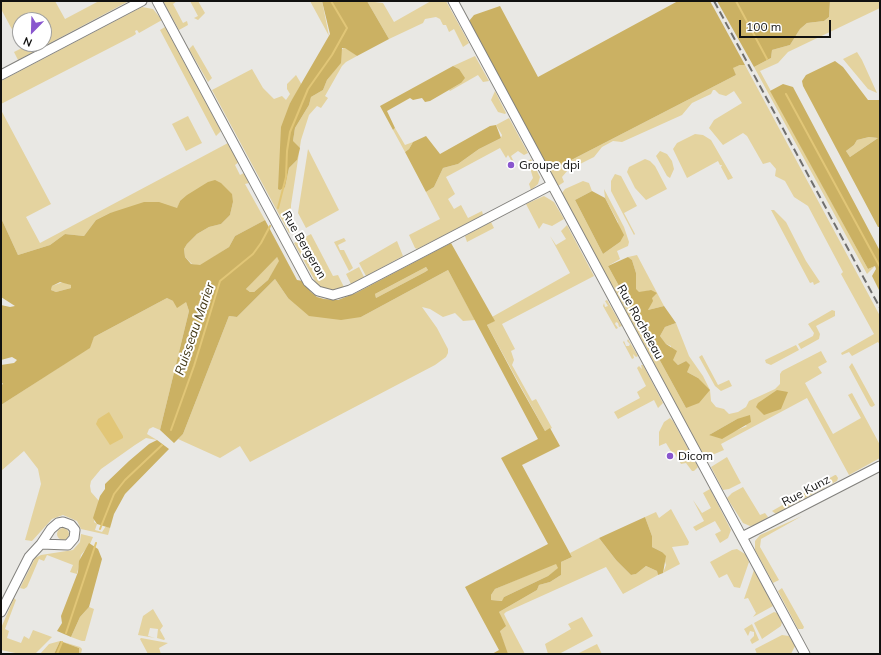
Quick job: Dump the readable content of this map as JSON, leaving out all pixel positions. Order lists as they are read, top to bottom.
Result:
{
  "streets": {
    "street": ["Rue Bergeron", "Rue Rocheleau", "Rue Kunz"]
  },
  "crossings": [
    ["Rue Bergeron", "Rue Rocheleau"],
    ["Rue Rocheleau", "Rue Kunz"]
  ],
  "water": ["Ruisseau Marier"],
  "places": ["Groupe dpi", "Dicom"],
  "scale_bar": "100 m",
  "north": "bottom left"
}
